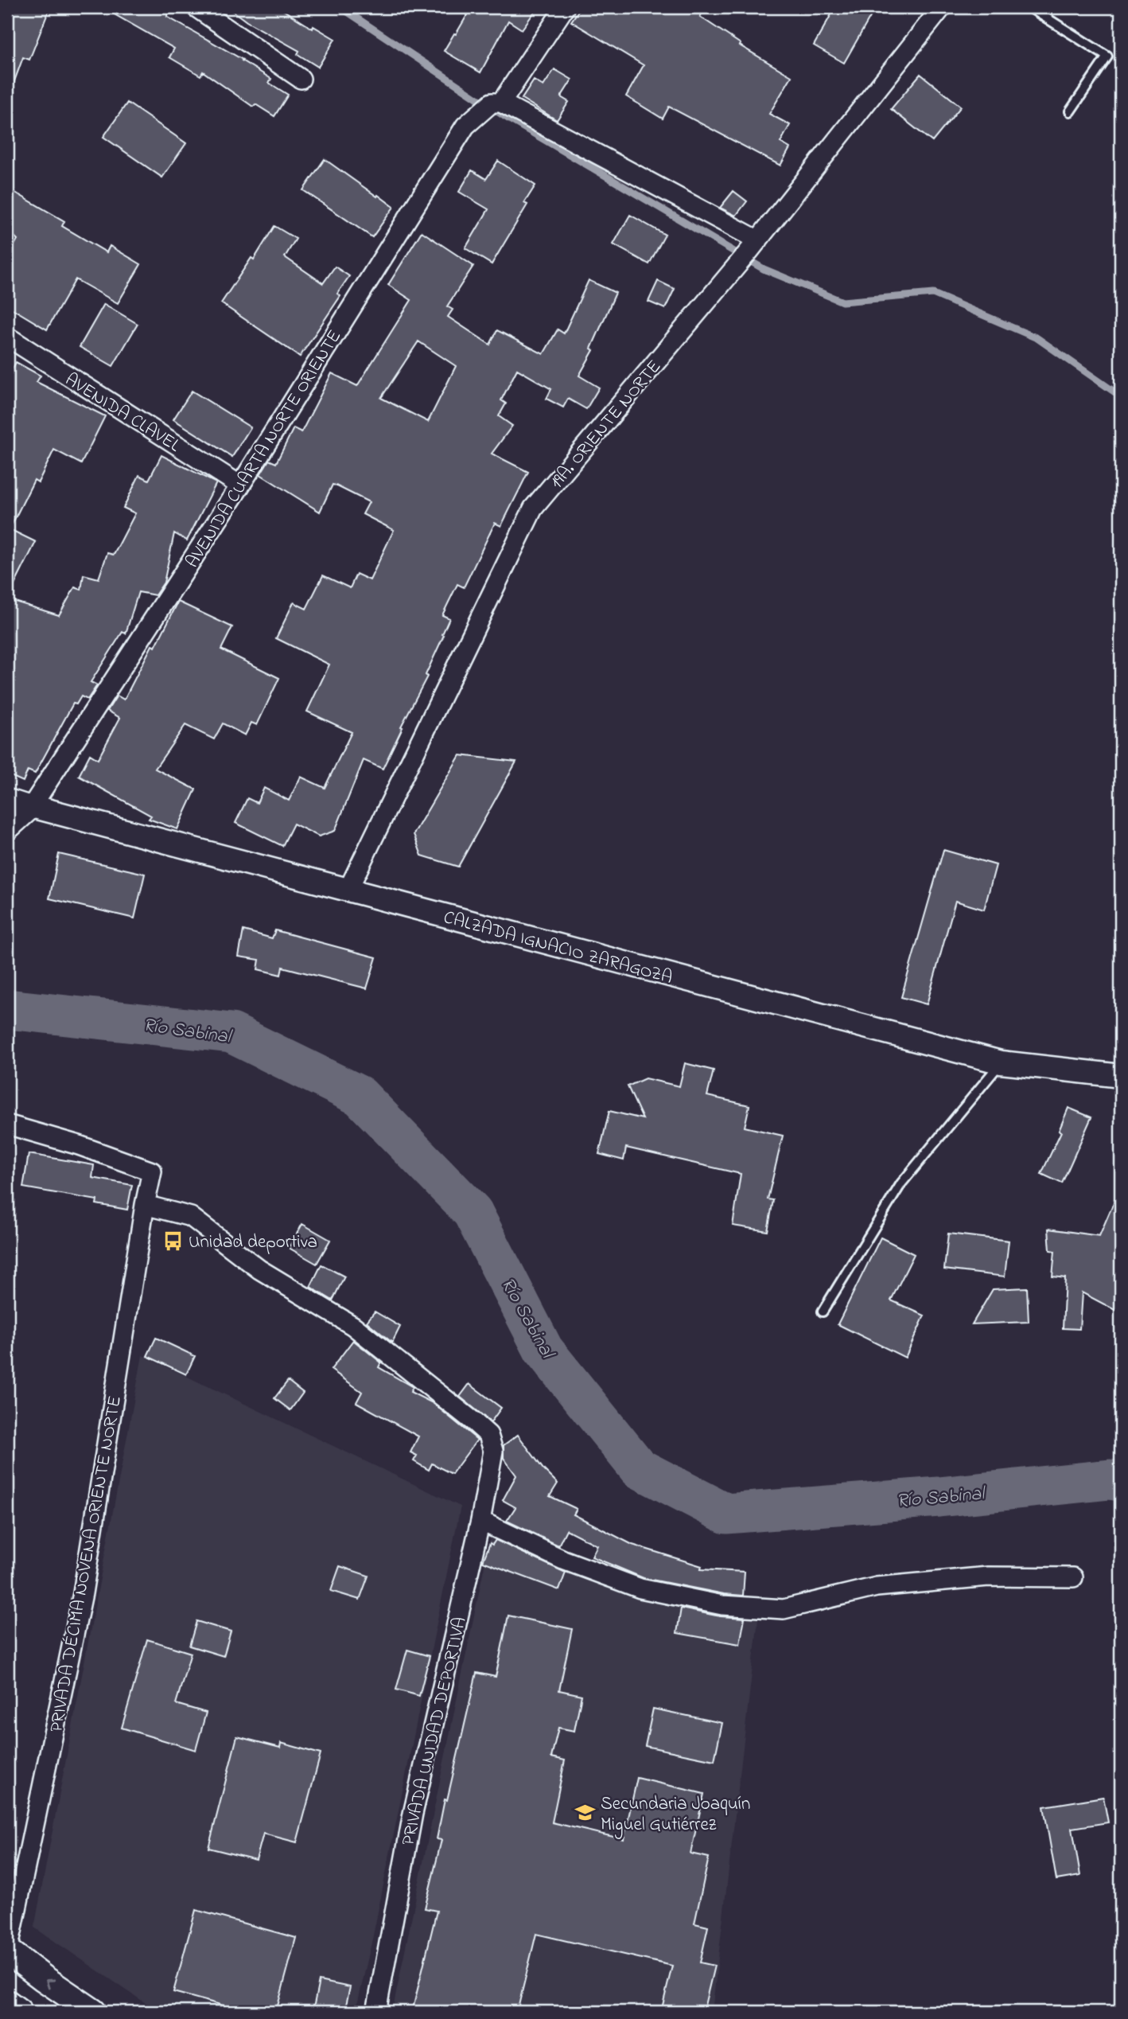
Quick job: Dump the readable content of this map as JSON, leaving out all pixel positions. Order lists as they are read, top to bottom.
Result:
{
  "streets": {
    "street": [
      "AVENIDA CLAVEL",
      "19A. ORIENTE NORTE",
      "AVENIDA CUARTA NORTE ORIENTE",
      "CALZADA IGNACIO ZARAGOZA",
      "PRIVADA DÉCIMA NOVENA ORIENTE NORTE",
      "PRIVADA UNIDAD DEPORTIVA"
    ]
  },
  "crossings": [
    ["AVENIDA CLAVEL", "AVENIDA CUARTA NORTE ORIENTE"],
    ["19A. ORIENTE NORTE", "CALZADA IGNACIO ZARAGOZA"],
    ["AVENIDA CUARTA NORTE ORIENTE", "CALZADA IGNACIO ZARAGOZA"],
    ["PRIVADA DÉCIMA NOVENA ORIENTE NORTE", "PRIVADA UNIDAD DEPORTIVA"]
  ],
  "water": ["Río Sabinal"],
  "places": {
    "bus stop": ["Unidad deportiva"],
    "school or university": ["Secundaria Joaquín Miguel Gutiérrez"]
  }
}
